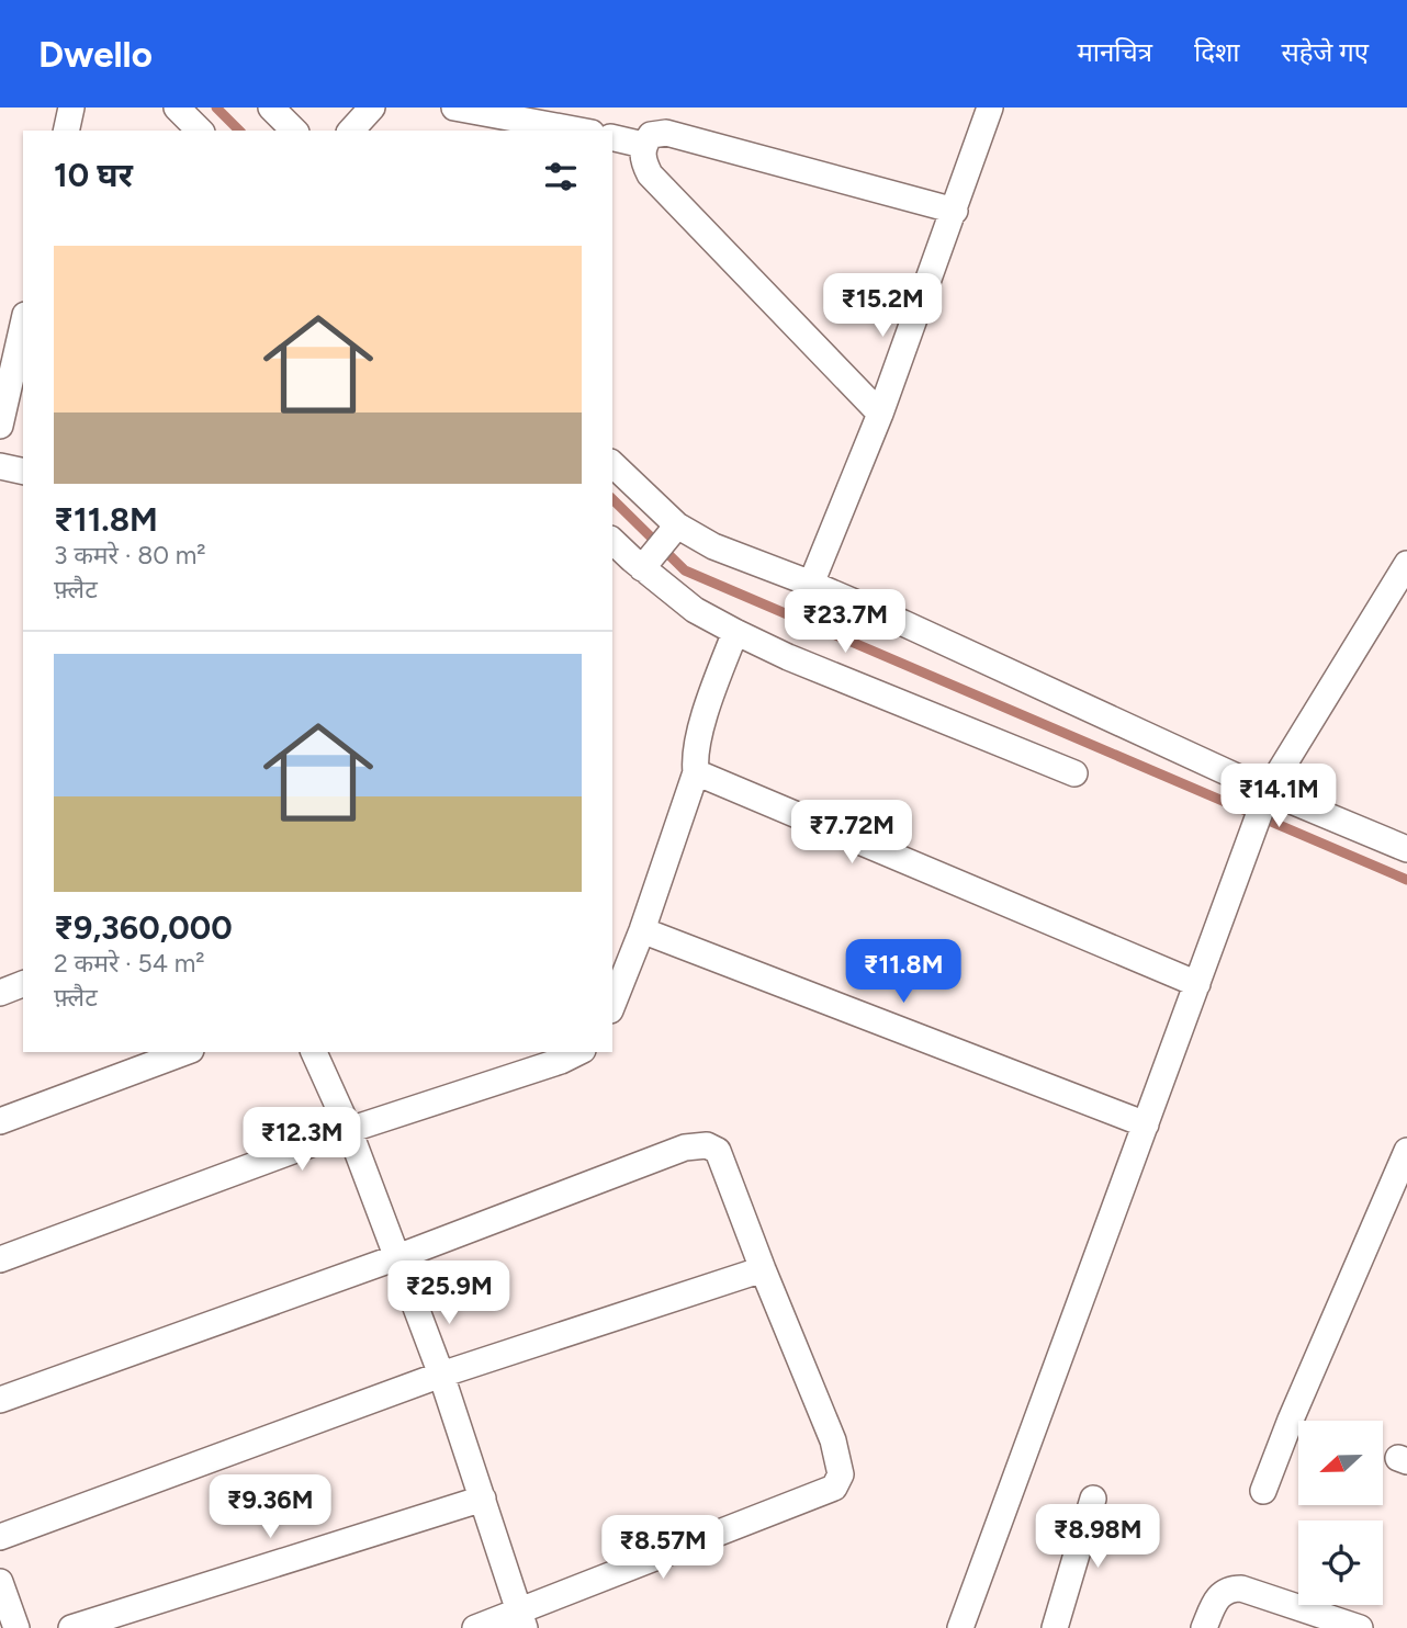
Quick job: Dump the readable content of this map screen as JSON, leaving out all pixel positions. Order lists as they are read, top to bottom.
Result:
{
  "north": "left",
  "page": {
    "header": "Dwello",
    "nav": ["मानचित्र", "दिशा", "सहेजे गए"],
    "heading": "10 घर",
    "list": [
      {
        "name": "₹11.8M",
        "note": "3 कमरे · 80 m² · फ़्लैट"
      },
      {
        "name": "₹9,360,000",
        "note": "2 कमरे · 54 m² · फ़्लैट"
      }
    ],
    "price": [
      "₹15.2M",
      "₹23.7M",
      "₹14.1M",
      "₹7.72M",
      "₹11.8M",
      "₹12.3M",
      "₹25.9M",
      "₹9.36M",
      "₹8.98M",
      "₹8.57M"
    ]
  }
}
